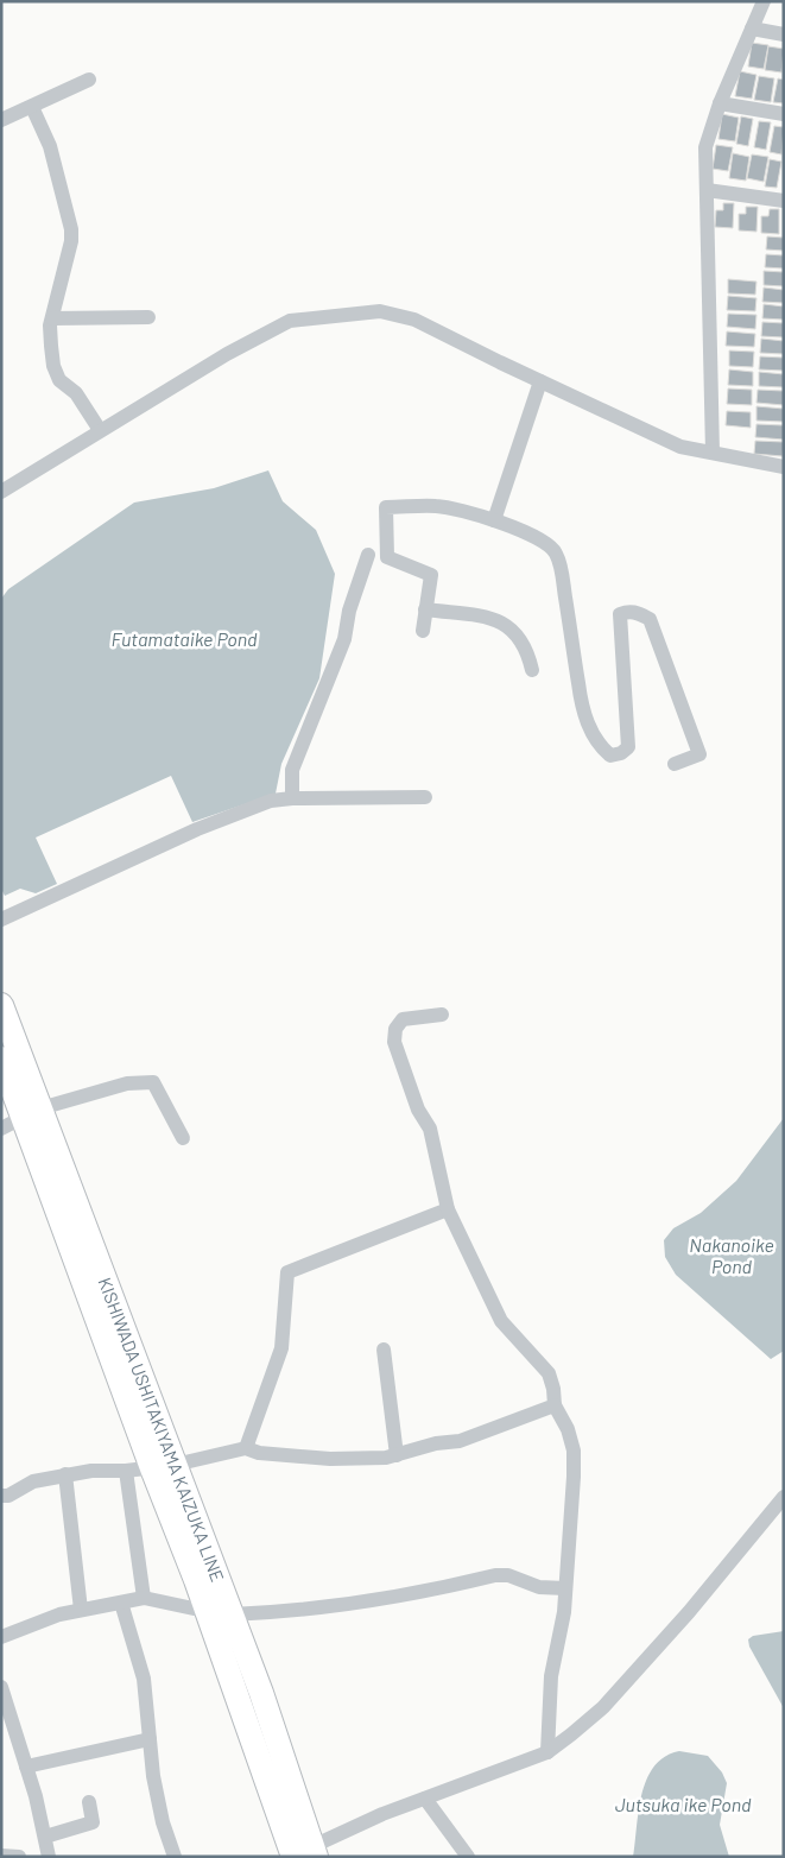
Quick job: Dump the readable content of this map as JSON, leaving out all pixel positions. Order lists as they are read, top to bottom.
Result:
{
  "streets": {
    "main road": ["KISHIWADA USHITAKIYAMA KAIZUKA LINE"]
  },
  "water": ["Futamataike Pond", "Nakanoike Pond", "Jutsuka ike Pond"]
}
